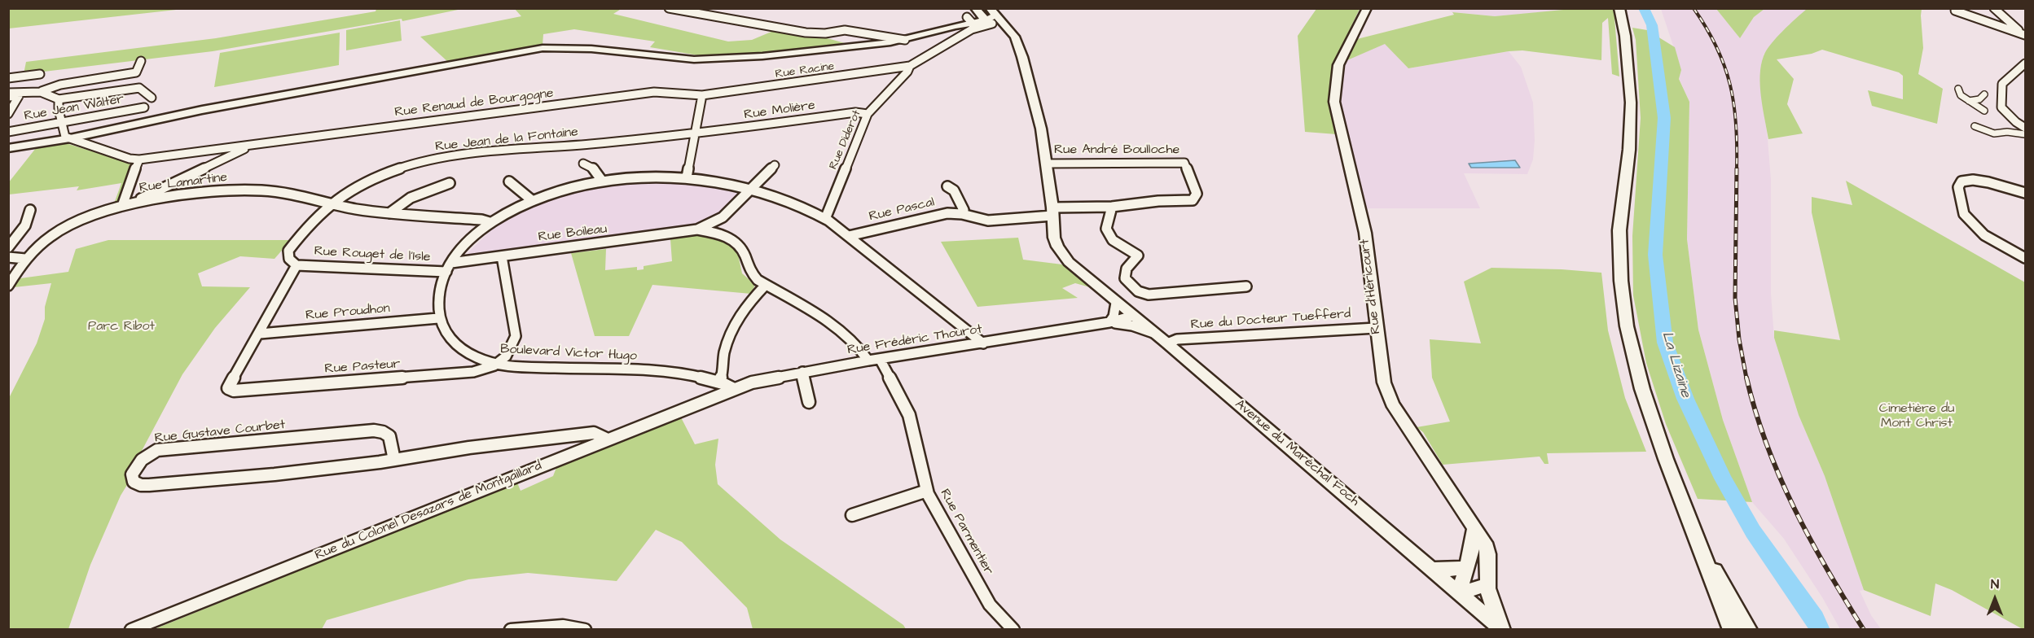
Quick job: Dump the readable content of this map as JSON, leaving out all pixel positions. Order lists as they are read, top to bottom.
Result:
{
  "streets": {
    "street": [
      "Rue Racine",
      "Rue Renaud de Bourgogne",
      "Rue Jean Walter",
      "Rue Molière",
      "Rue Jean de la Fontaine",
      "Rue Diderot",
      "Rue André Boulloche",
      "Rue Lamartine",
      "Rue Pascal",
      "Rue Boileau",
      "Rue Rouget de l'Isle",
      "Rue d'Héricourt",
      "Rue Proudhon",
      "Rue du Docteur Tuefferd",
      "Rue Frédéric Thourot",
      "Boulevard Victor Hugo",
      "Rue Pasteur",
      "Rue Gustave Courbet",
      "Avenue du Maréchal Foch",
      "Rue du Colonel Desazars de Montgaillard",
      "Rue Parmentier"
    ]
  },
  "crossings": [
    ["Rue Racine", "Rue Renaud de Bourgogne"],
    ["Rue Racine", "Rue Diderot"],
    ["Rue Renaud de Bourgogne", "Rue Lamartine"],
    ["Rue Molière", "Rue Jean de la Fontaine"],
    ["Rue Molière", "Rue Diderot"],
    ["Rue Jean de la Fontaine", "Rue Lamartine"],
    ["Rue Jean de la Fontaine", "Rue Rouget de l'Isle"],
    ["Rue André Boulloche", "Rue Pascal"],
    ["Rue André Boulloche", "Avenue du Maréchal Foch"],
    ["Rue Pascal", "Avenue du Maréchal Foch"],
    ["Rue Boileau", "Rue Rouget de l'Isle"],
    ["Rue d'Héricourt", "Rue du Docteur Tuefferd"],
    ["Rue Proudhon", "Boulevard Victor Hugo"],
    ["Rue Proudhon", "Rue Pasteur"],
    ["Rue du Docteur Tuefferd", "Avenue du Maréchal Foch"],
    ["Rue Frédéric Thourot", "Boulevard Victor Hugo"],
    ["Rue Frédéric Thourot", "Avenue du Maréchal Foch"],
    ["Rue Frédéric Thourot", "Rue du Colonel Desazars de Montgaillard"],
    ["Rue Frédéric Thourot", "Rue Parmentier"],
    ["Boulevard Victor Hugo", "Rue Pasteur"],
    ["Boulevard Victor Hugo", "Rue du Colonel Desazars de Montgaillard"],
    ["Rue Gustave Courbet", "Rue du Colonel Desazars de Montgaillard"]
  ],
  "water": ["La Lizaine"],
  "parks": ["Parc Ribot", "Cimetière du Mont Christ"],
  "north": "top"
}
